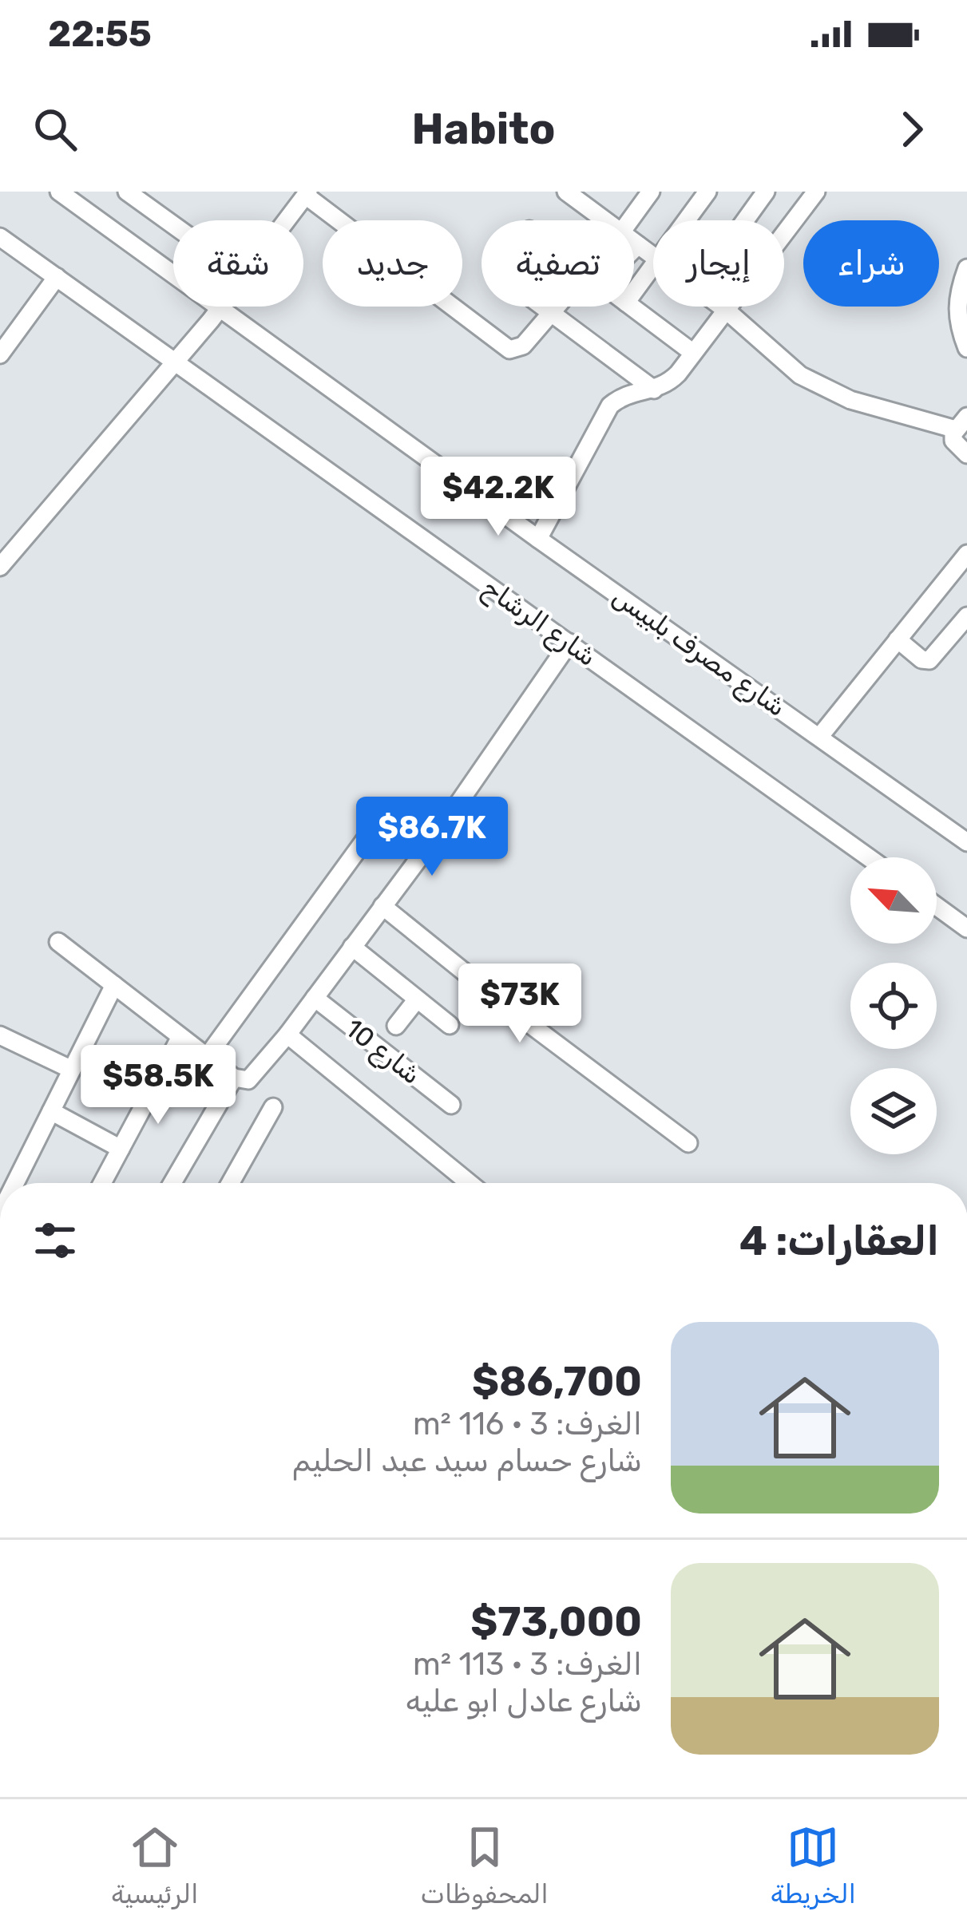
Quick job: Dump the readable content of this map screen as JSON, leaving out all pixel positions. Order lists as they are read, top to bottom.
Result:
{
  "streets": {
    "street": ["شارع الرشاح", "شارع مصرف بلبيس", "شارع 10"]
  },
  "north": "top left",
  "page": {
    "status": "22:55",
    "header": "Habito",
    "chip": [
      "شراء",
      "إيجار",
      "تصفية",
      "جديد",
      "شقة"
    ],
    "price": [
      "$42.2K",
      "$86.7K",
      "$73K",
      "$58.5K"
    ],
    "heading": "العقارات: 4",
    "list": [
      {
        "name": "$86,700",
        "note": "الغرف: 3 · 116 m² · شارع حسام سيد عبد الحليم"
      },
      {
        "name": "$73,000",
        "note": "الغرف: 3 · 113 m² · شارع عادل ابو عليه"
      }
    ],
    "tabs": ["الخريطة", "المحفوظات", "الرئيسية"]
  }
}
